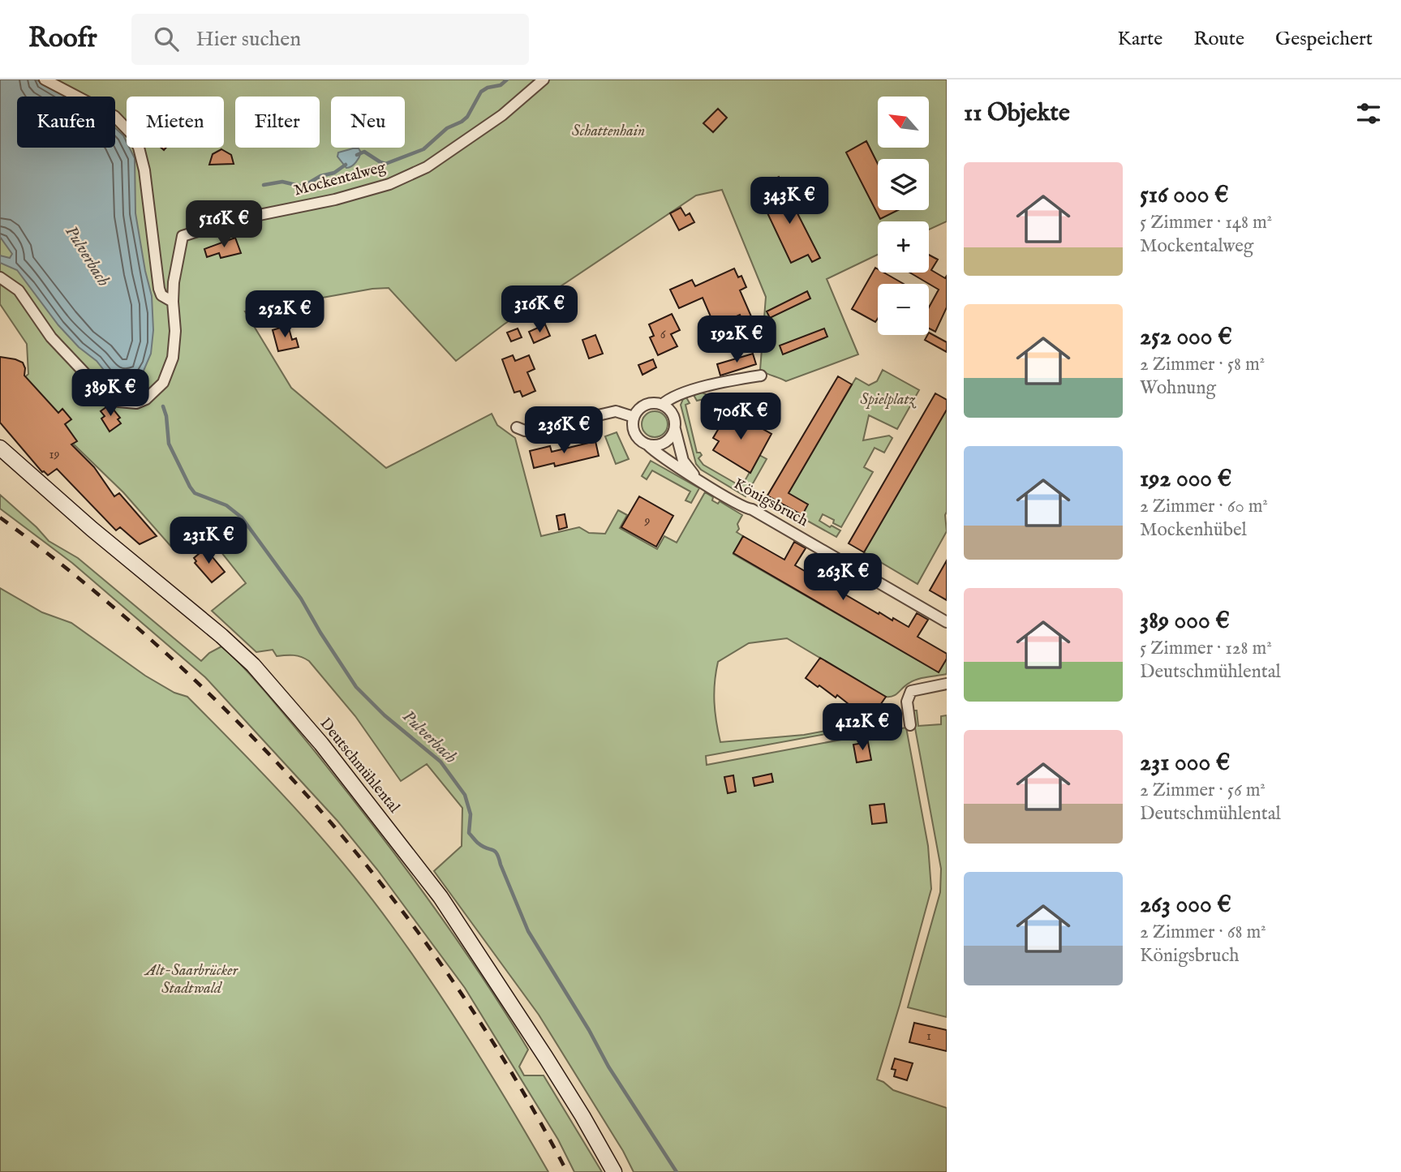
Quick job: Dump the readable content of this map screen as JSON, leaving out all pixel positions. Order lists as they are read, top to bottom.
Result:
{
  "streets": {
    "main road": ["Deutschmühlental"],
    "street": ["Mockentalweg", "Königsbruch"]
  },
  "water": ["Pulverbach"],
  "parks": ["Schattenhain", "Spielplatz", "Alt-Saarbrücker Stadtwald"],
  "house_numbers": [
    "6",
    "19",
    "9",
    "1"
  ],
  "north": "top left",
  "page": {
    "header": "Roofr",
    "search": "Hier suchen",
    "nav": ["Karte", "Route", "Gespeichert"],
    "heading": "11 Objekte",
    "map_buttons": ["+", "−"],
    "chip": [
      "Kaufen",
      "Mieten",
      "Filter",
      "Neu"
    ],
    "list": [
      {
        "name": "516 000 €",
        "note": "5 Zimmer · 148 m² · Mockentalweg"
      },
      {
        "name": "252 000 €",
        "note": "2 Zimmer · 58 m² · Wohnung"
      },
      {
        "name": "192 000 €",
        "note": "2 Zimmer · 60 m² · Mockenhübel"
      },
      {
        "name": "389 000 €",
        "note": "5 Zimmer · 128 m² · Deutschmühlental"
      },
      {
        "name": "231 000 €",
        "note": "2 Zimmer · 56 m² · Deutschmühlental"
      },
      {
        "name": "263 000 €",
        "note": "2 Zimmer · 68 m² · Königsbruch"
      }
    ],
    "price": [
      "343K €",
      "516K €",
      "316K €",
      "252K €",
      "192K €",
      "389K €",
      "706K €",
      "236K €",
      "231K €",
      "263K €",
      "412K €"
    ]
  }
}
